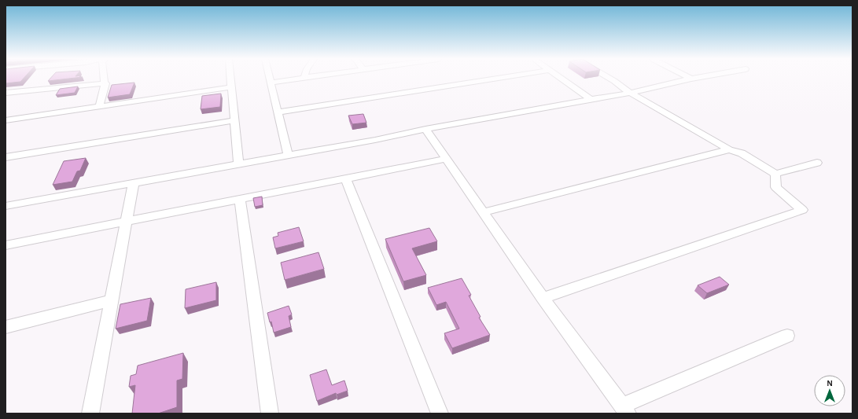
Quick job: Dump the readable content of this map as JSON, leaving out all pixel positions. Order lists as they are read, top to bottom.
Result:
{
  "north": "top"
}
